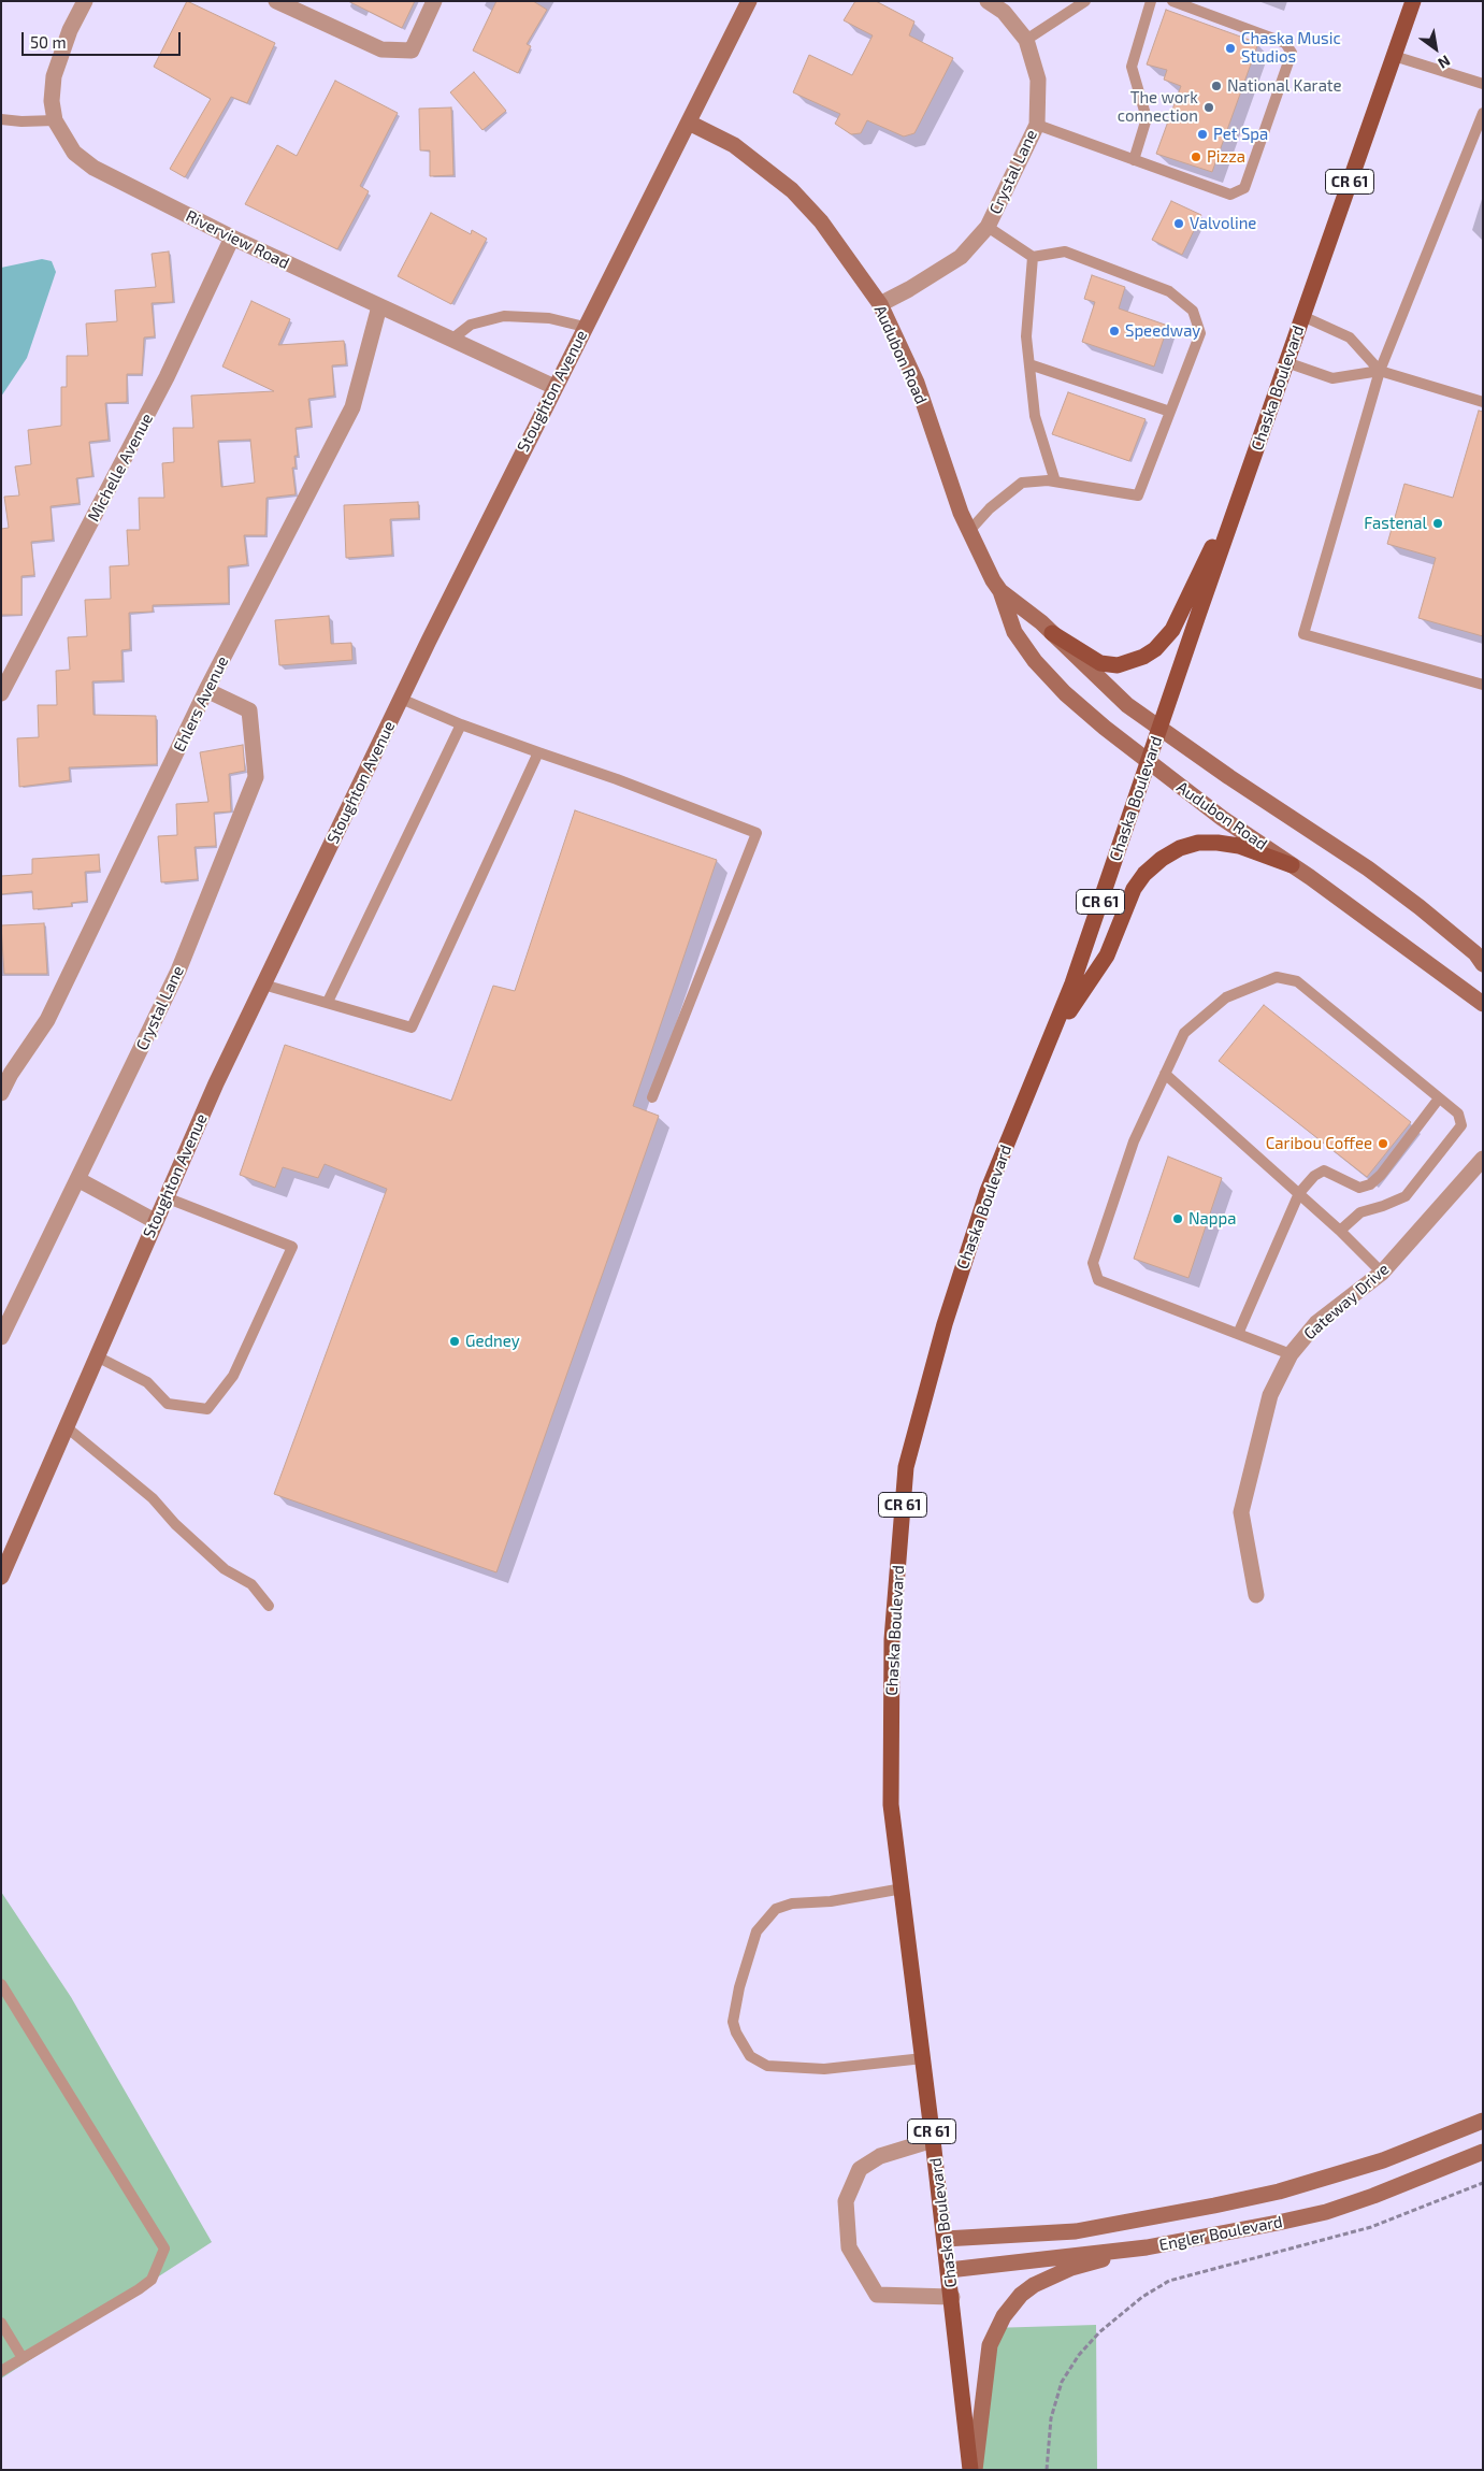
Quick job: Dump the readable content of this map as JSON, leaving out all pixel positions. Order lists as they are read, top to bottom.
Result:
{
  "streets": {
    "main road": ["CR 61", "Chaska Boulevard"],
    "street": [
      "Crystal Lane",
      "Riverview Road",
      "Audubon Road",
      "Stoughton Avenue",
      "Michelle Avenue",
      "Ehlers Avenue",
      "Gateway Drive",
      "Engler Boulevard"
    ]
  },
  "crossings": [
    ["Crystal Lane", "Audubon Road"],
    ["Crystal Lane", "Ehlers Avenue"],
    ["Riverview Road", "Stoughton Avenue"],
    ["Riverview Road", "Michelle Avenue"],
    ["Riverview Road", "Ehlers Avenue"],
    ["Audubon Road", "Chaska Boulevard"],
    ["Audubon Road", "Stoughton Avenue"],
    ["Chaska Boulevard", "Engler Boulevard"]
  ],
  "places": [
    "Chaska Music Studios",
    "National Karate",
    "The work connection",
    "Pet Spa",
    "Pizza",
    "Valvoline",
    "Speedway",
    "Fastenal",
    "Caribou Coffee",
    "Nappa",
    "Gedney"
  ],
  "scale_bar": "50 m",
  "north": "bottom right"
}
